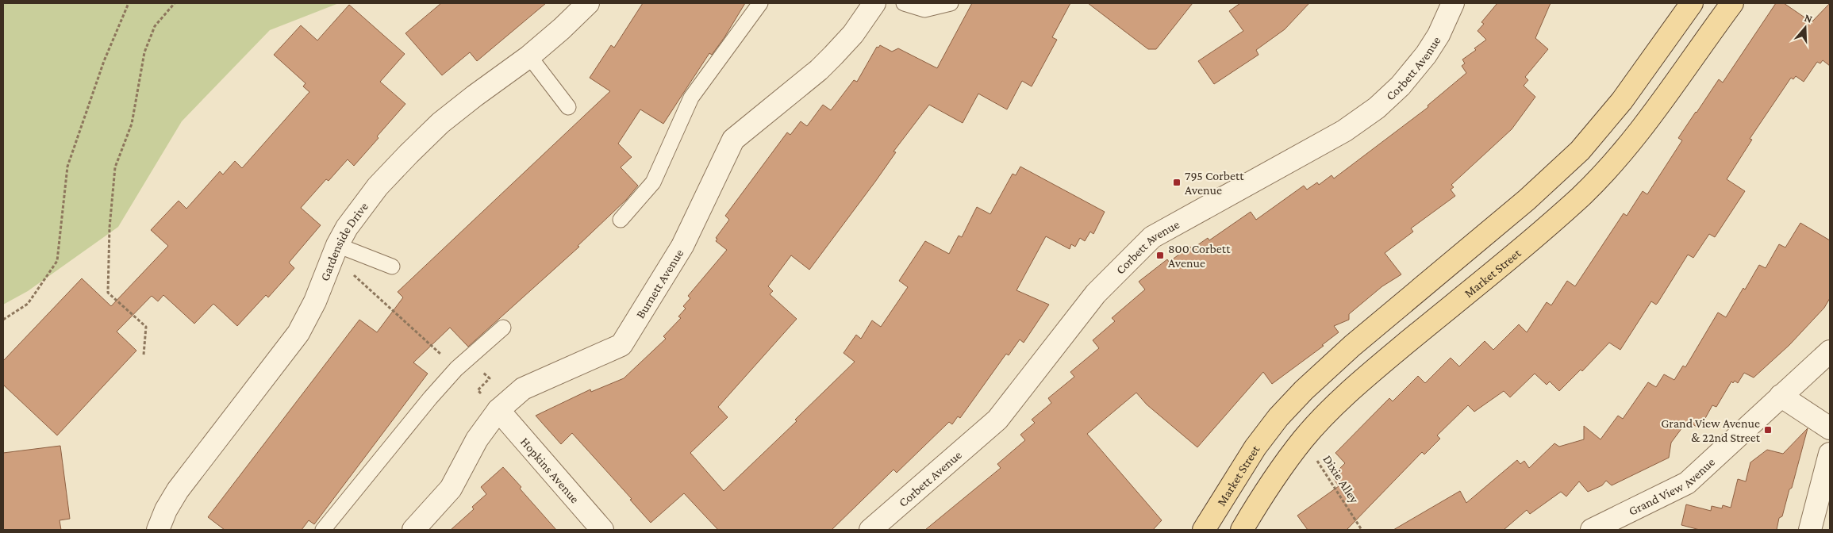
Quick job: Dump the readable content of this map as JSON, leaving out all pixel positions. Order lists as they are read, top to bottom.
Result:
{
  "streets": {
    "main road": ["Market Street"],
    "street": [
      "Corbett Avenue",
      "Gardenside Drive",
      "Burnett Avenue",
      "Hopkins Avenue",
      "Grand View Avenue"
    ],
    "path": ["Dixie Alley"]
  },
  "crossings": [
    ["Market Street", "Dixie Alley"],
    ["Burnett Avenue", "Hopkins Avenue"]
  ],
  "places": {
    "transit": ["795 Corbett Avenue", "800 Corbett Avenue", "Grand View Avenue & 22nd Street"]
  },
  "north": "top"
}
